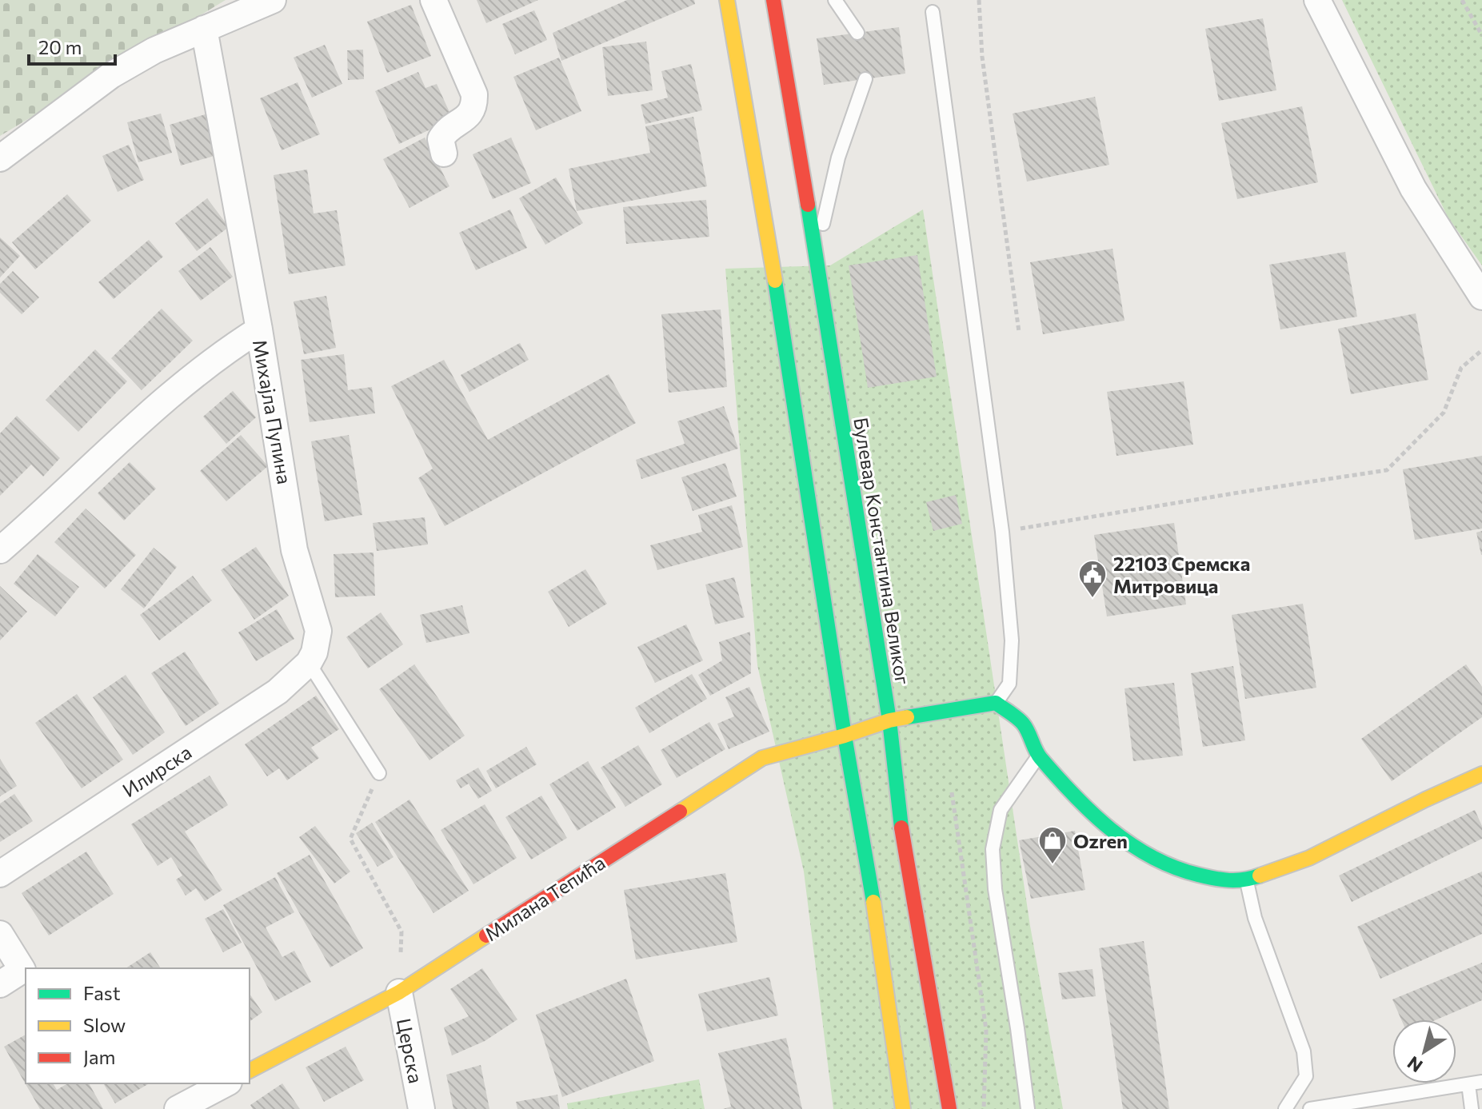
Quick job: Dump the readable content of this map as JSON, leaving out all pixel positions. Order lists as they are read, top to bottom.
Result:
{
  "streets": {
    "main road": ["Булевар Константина Великог", "Милана Тепића"],
    "street": ["Михајла Пупина", "Илирска", "Церска"]
  },
  "crossings": [
    ["Михајла Пупина", "Илирска"],
    ["Булевар Константина Великог", "Милана Тепића"],
    ["Милана Тепића", "Церска"]
  ],
  "places": {
    "public building": ["22103 Сремска Митровица"],
    "shop": ["Ozren"]
  },
  "legend": ["Fast", "Slow", "Jam"],
  "scale_bar": "20 m",
  "north": "bottom left"
}
